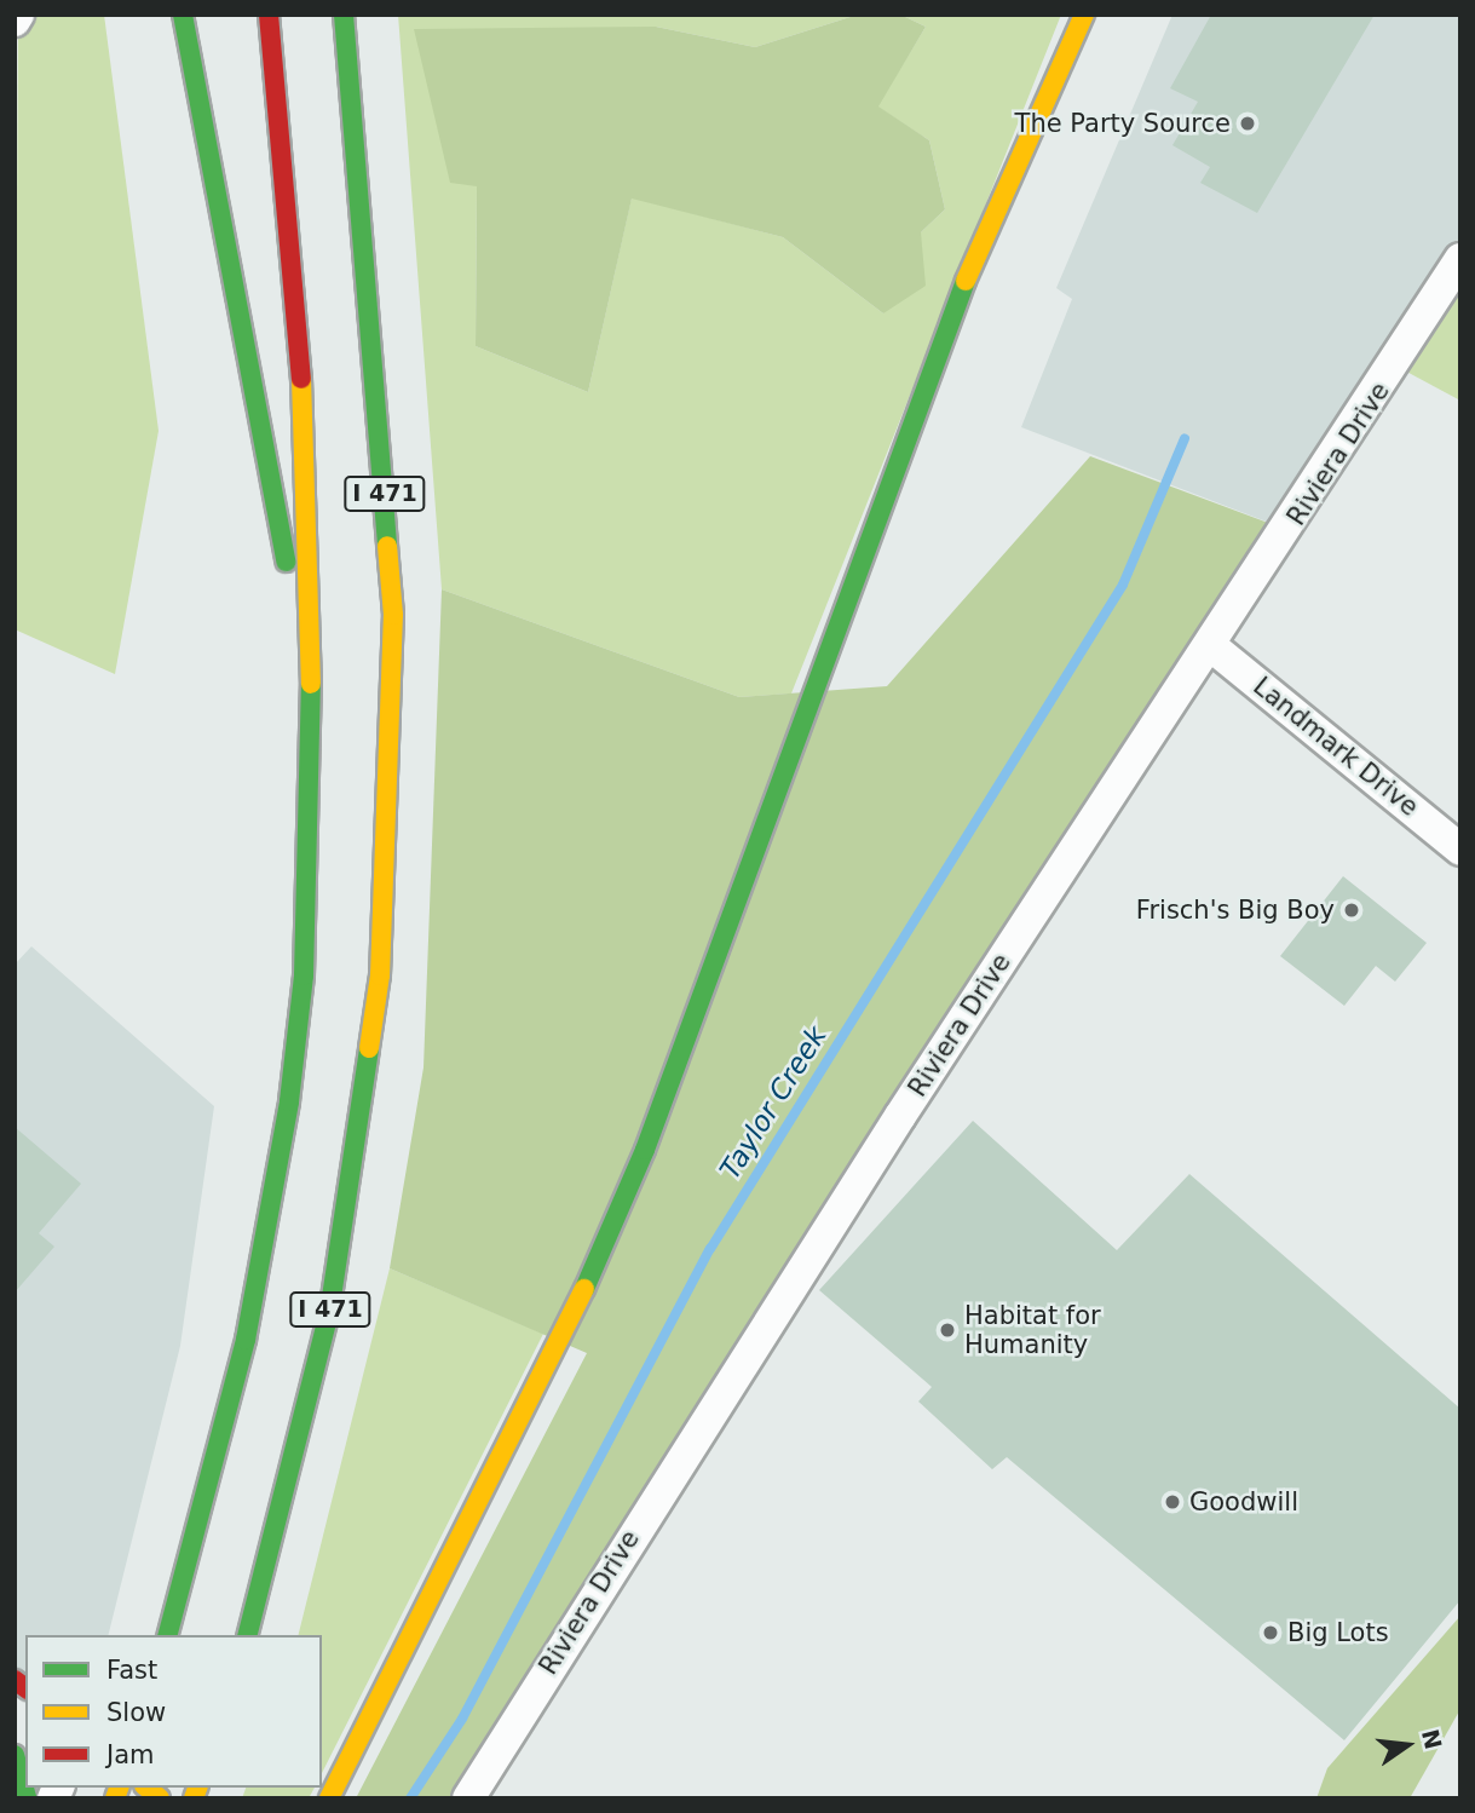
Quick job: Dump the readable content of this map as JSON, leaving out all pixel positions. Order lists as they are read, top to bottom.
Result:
{
  "streets": {
    "main road": ["I 471"],
    "street": ["Riviera Drive", "Landmark Drive"]
  },
  "crossings": [
    ["Riviera Drive", "Landmark Drive"]
  ],
  "water": ["Taylor Creek"],
  "places": [
    "The Party Source",
    "Frisch's Big Boy",
    "Habitat for Humanity",
    "Goodwill",
    "Big Lots"
  ],
  "legend": ["Fast", "Slow", "Jam"],
  "north": "right"
}
